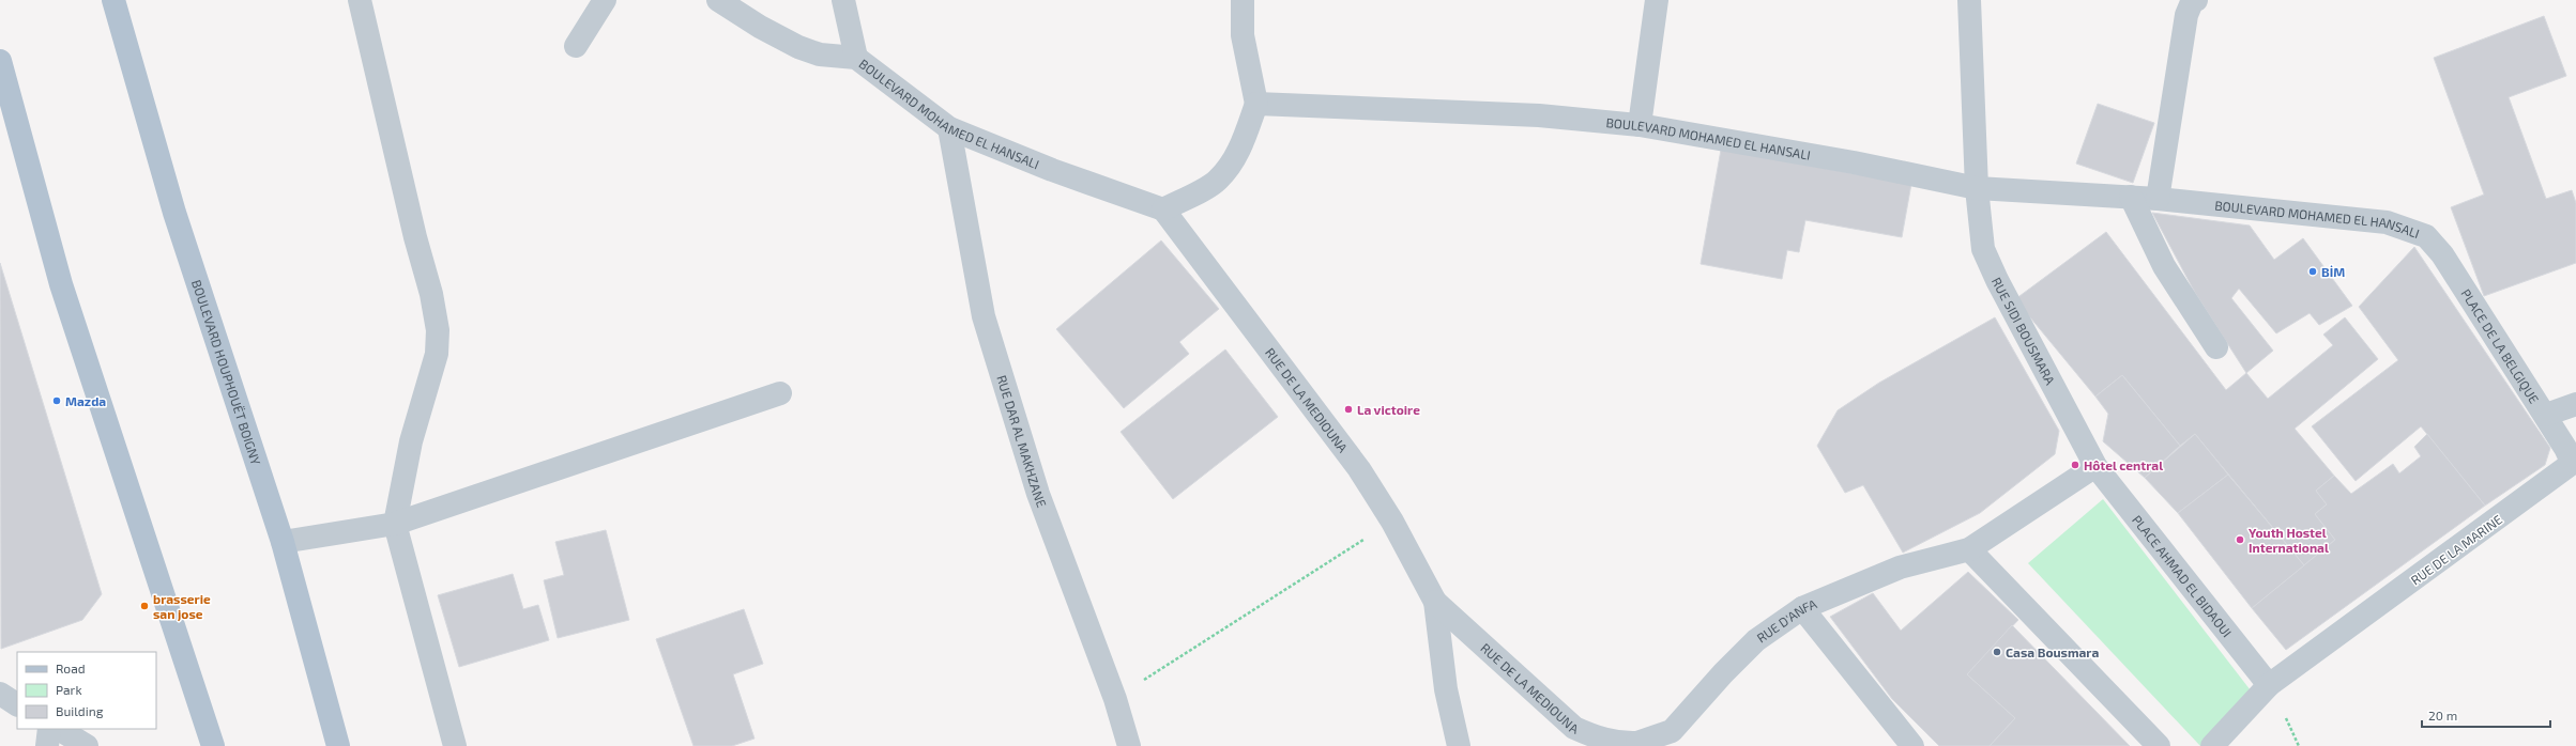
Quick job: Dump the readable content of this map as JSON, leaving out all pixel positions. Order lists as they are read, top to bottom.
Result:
{
  "streets": {
    "main road": ["BOULEVARD HOUPHOUËT BOIGNY"],
    "street": [
      "BOULEVARD MOHAMED EL HANSALI",
      "RUE SIDI BOUSMARA",
      "PLACE DE LA BELGIQUE",
      "RUE DE LA MEDIOUNA",
      "RUE DAR AL MAKHZANE",
      "RUE DE LA MARINE",
      "PLACE AHMAD EL BIDAOUI",
      "RUE D'ANFA"
    ]
  },
  "crossings": [
    ["BOULEVARD MOHAMED EL HANSALI", "RUE SIDI BOUSMARA"],
    ["BOULEVARD MOHAMED EL HANSALI", "PLACE DE LA BELGIQUE"],
    ["BOULEVARD MOHAMED EL HANSALI", "RUE DE LA MEDIOUNA"],
    ["BOULEVARD MOHAMED EL HANSALI", "RUE DAR AL MAKHZANE"],
    ["RUE SIDI BOUSMARA", "PLACE AHMAD EL BIDAOUI"],
    ["RUE SIDI BOUSMARA", "RUE D'ANFA"],
    ["PLACE DE LA BELGIQUE", "RUE DE LA MARINE"],
    ["RUE DE LA MEDIOUNA", "RUE D'ANFA"],
    ["RUE DE LA MARINE", "PLACE AHMAD EL BIDAOUI"],
    ["PLACE AHMAD EL BIDAOUI", "RUE D'ANFA"]
  ],
  "places": [
    "BİM",
    "Mazda",
    "La victoire",
    "Hôtel central",
    "Youth Hostel International",
    "brasserie san jose",
    "Casa Bousmara"
  ],
  "legend": ["Road", "Park", "Building"],
  "scale_bar": "20 m"
}
